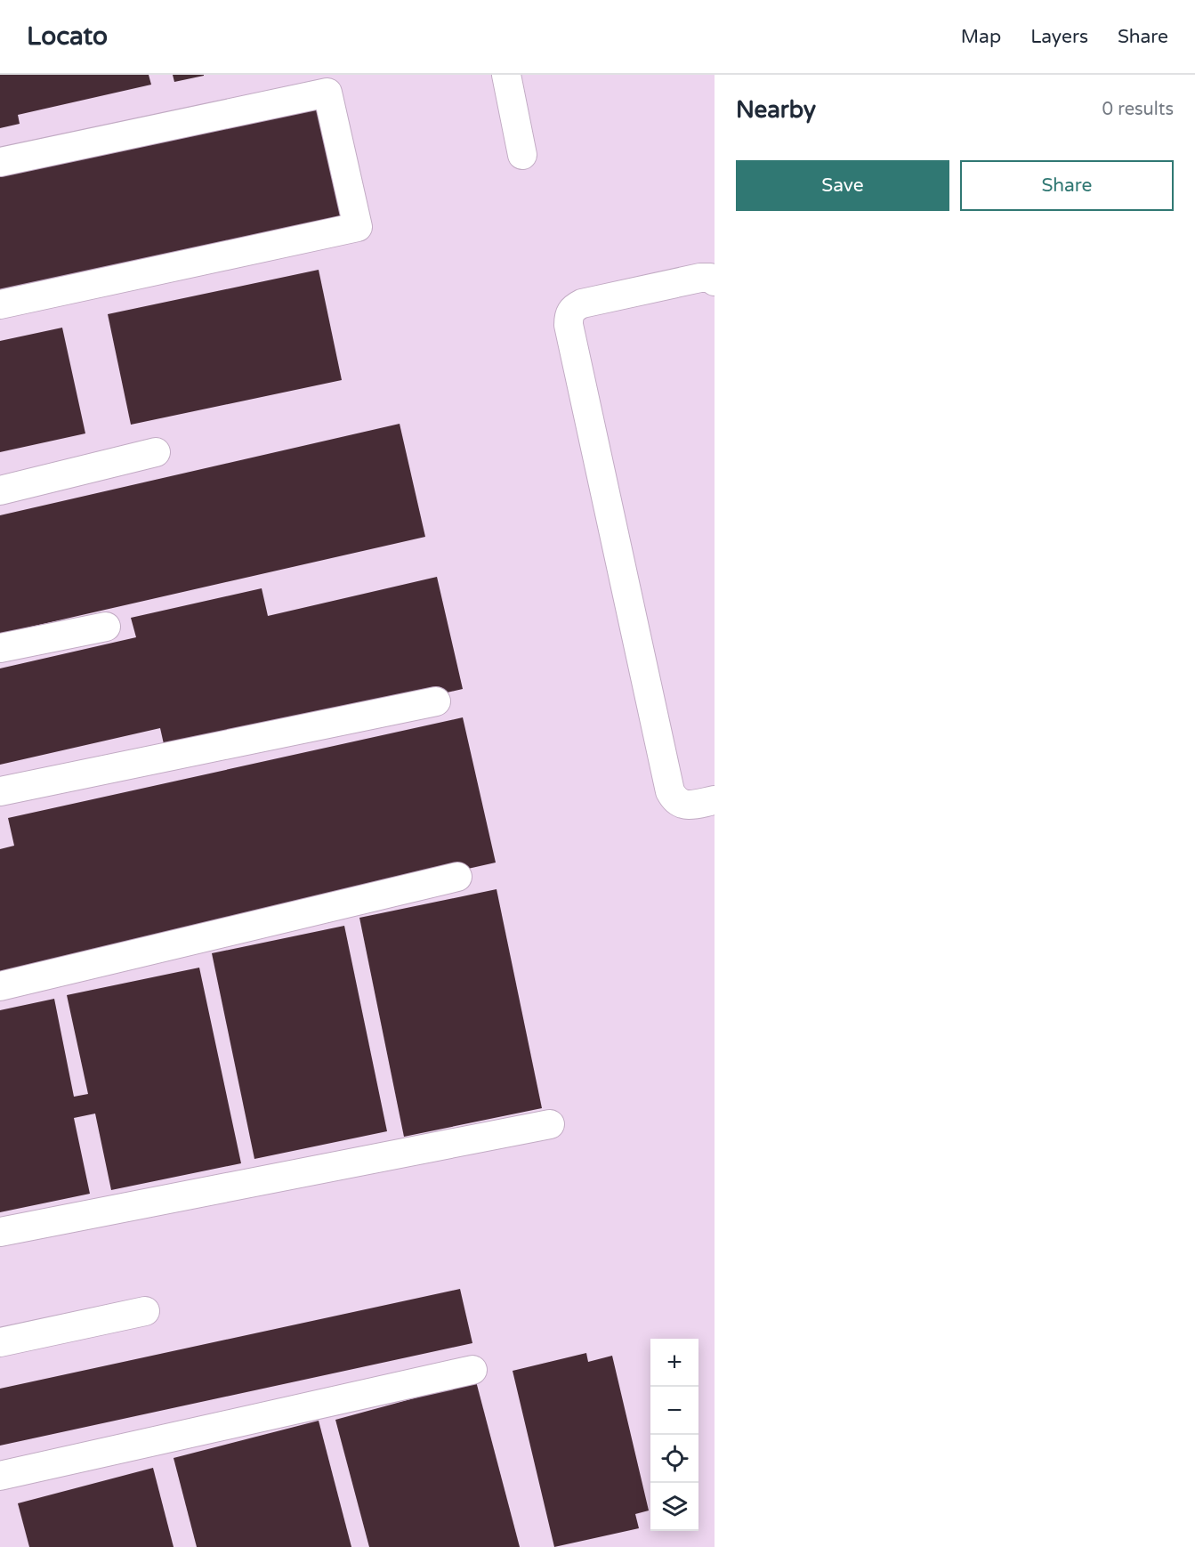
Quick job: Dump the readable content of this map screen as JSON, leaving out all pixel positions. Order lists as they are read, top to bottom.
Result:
{
  "page": {
    "header": "Locato",
    "nav": ["Map", "Layers", "Share"],
    "heading": ["Nearby", "0 results"],
    "buttons": ["Save", "Share"],
    "map_buttons": ["+", "−"]
  }
}
